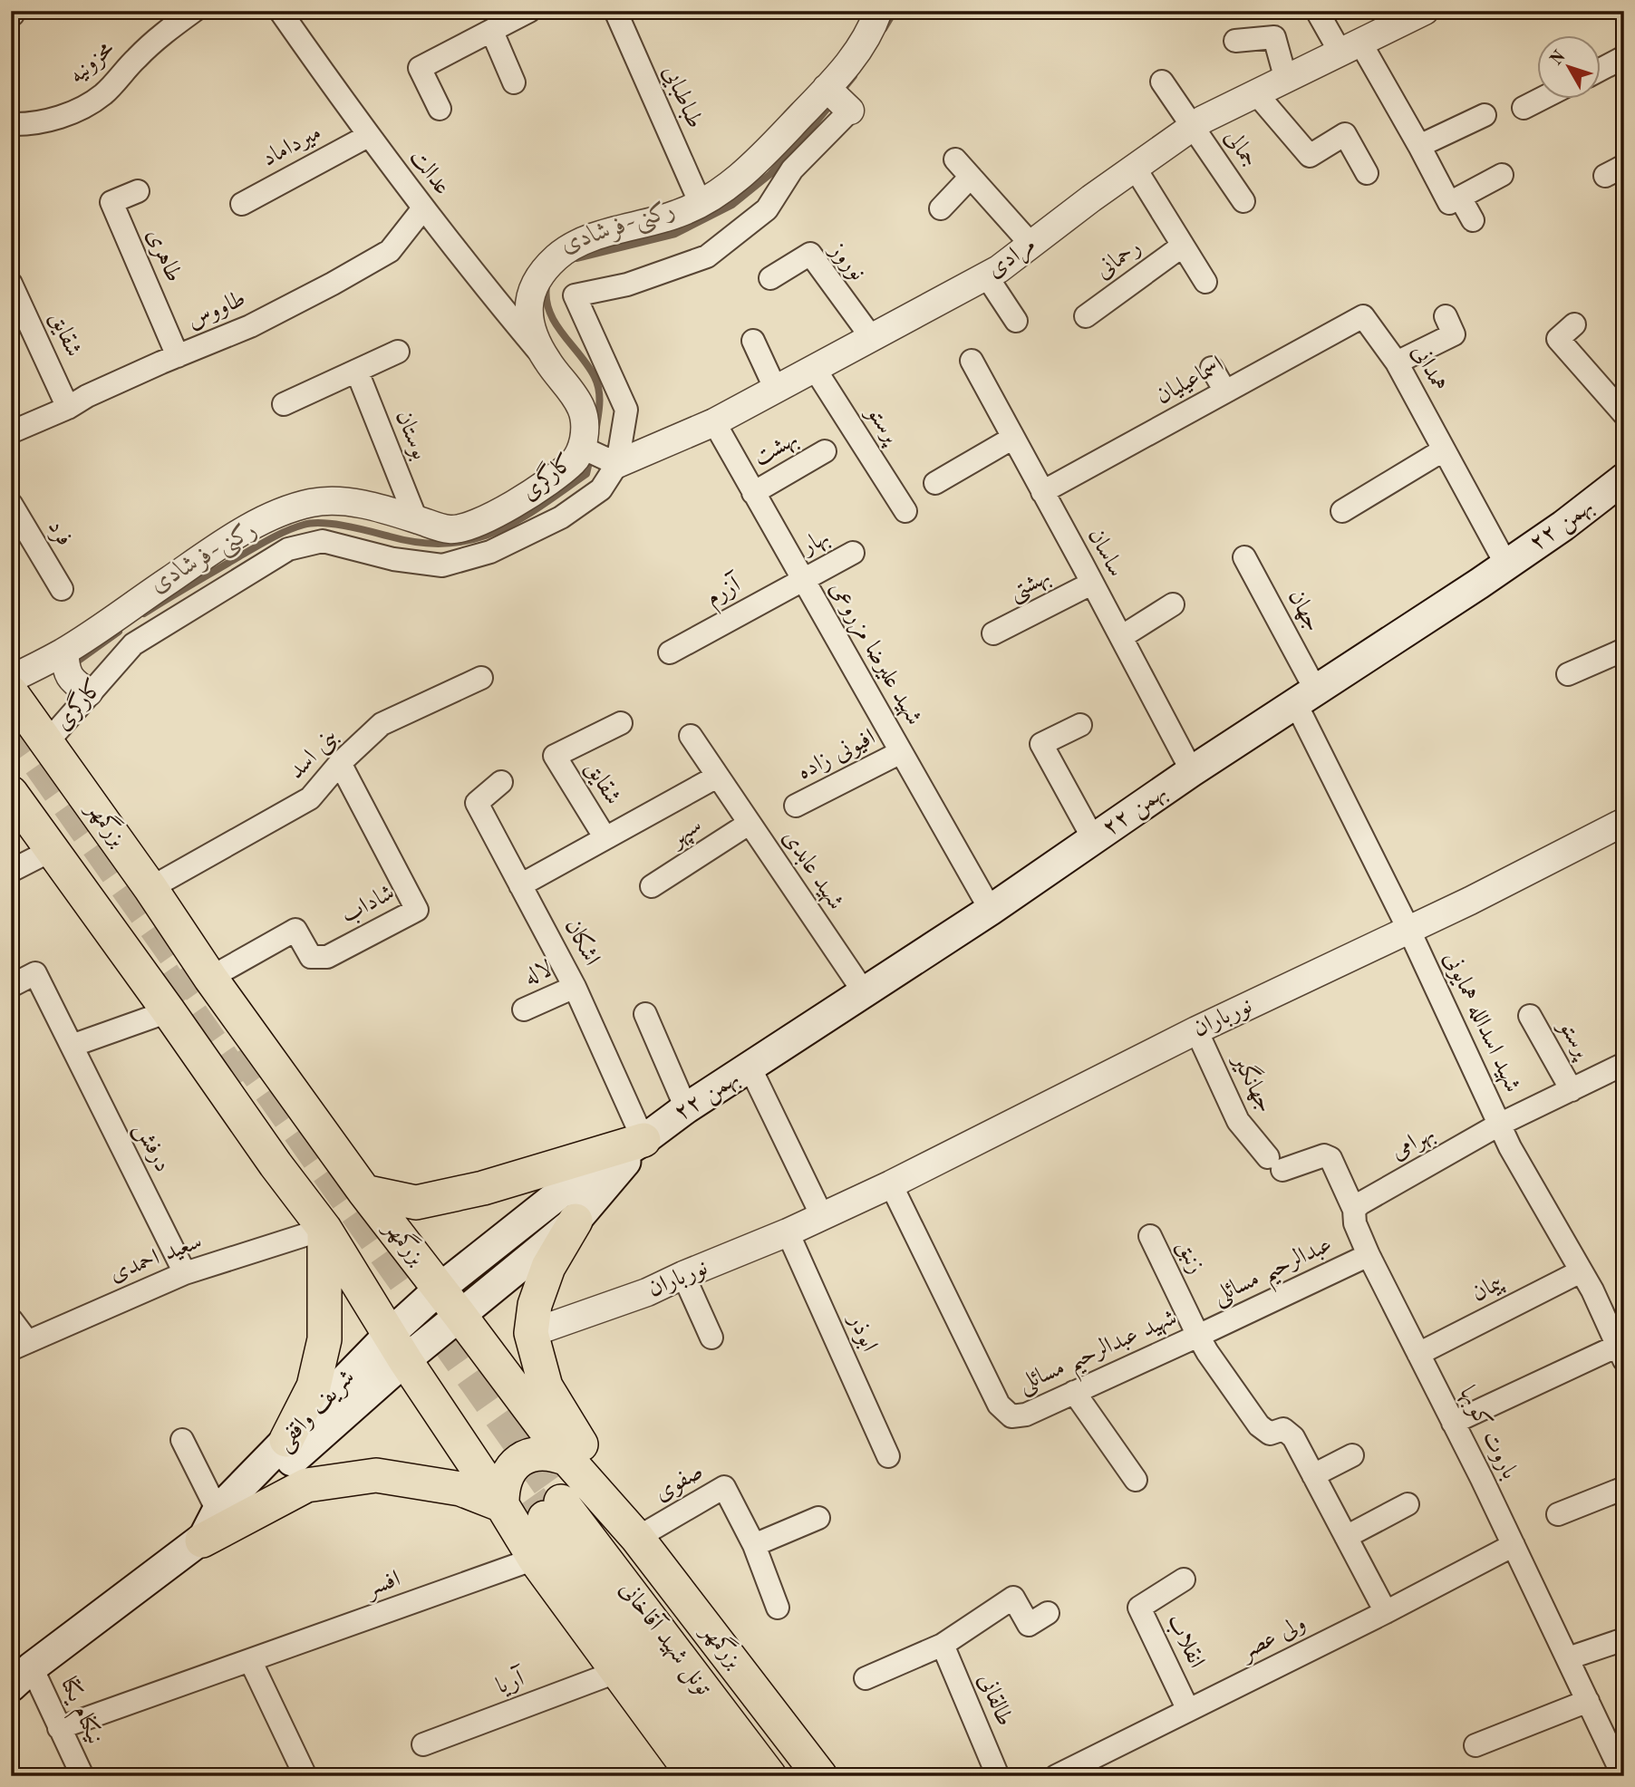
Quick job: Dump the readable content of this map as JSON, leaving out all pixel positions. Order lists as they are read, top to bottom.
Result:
{
  "streets": {
    "main road": [
      "۲۲ بهمن",
      "بزرگمهر",
      "شریف واقفی",
      "تونل شهید آقاخانی"
    ],
    "street": [
      "محزونیه",
      "طباطبایی",
      "میرداماد",
      "جمالی",
      "عدالت",
      "طاهری",
      "مرادی",
      "رحمانی",
      "نوروز",
      "طاووس",
      "شقایق",
      "همدانی",
      "اسماعیلیان",
      "پرستو",
      "بوستان",
      "بهشت",
      "کارگری",
      "فرد",
      "بهار",
      "ساسان",
      "بهشتی",
      "آزرم",
      "جهان",
      "شهید علیرضا مزروعی",
      "بنی اسد",
      "افیونی زاده",
      "سپهر",
      "شهید عابدی",
      "شاداب",
      "اشکان",
      "لاله",
      "نورباران",
      "شهید اسدالله همایونی",
      "جهانگیر",
      "بهرامی",
      "درفش",
      "زنبق",
      "سعید احمدی",
      "عبدالرحیم مسائلی",
      "پیمان",
      "ابوذر",
      "شهید عبدالرحیم مسائلی",
      "باروت کوبها",
      "صفوی",
      "افسر",
      "ولی عصر",
      "انقلاب",
      "آریا",
      "طالقانی",
      "نیکنام یکتا"
    ]
  },
  "crossings": [
    ["طباطبایی", "کارگری"],
    ["میرداماد", "عدالت"],
    ["جمالی", "مرادی"],
    ["عدالت", "طاووس"],
    ["عدالت", "کارگری"],
    ["طاهری", "طاووس"],
    ["مرادی", "نوروز"],
    ["مرادی", "پرستو"],
    ["مرادی", "کارگری"],
    ["مرادی", "شهید علیرضا مزروعی"],
    ["طاووس", "شقایق"],
    ["همدانی", "اسماعیلیان"],
    ["همدانی", "۲۲ بهمن"],
    ["اسماعیلیان", "ساسان"],
    ["پرستو", "بهرامی"],
    ["بوستان", "کارگری"],
    ["بهشت", "شهید علیرضا مزروعی"],
    ["کارگری", "بزرگمهر"],
    ["۲۲ بهمن", "ساسان"],
    ["۲۲ بهمن", "جهان"],
    ["۲۲ بهمن", "شهید علیرضا مزروعی"],
    ["۲۲ بهمن", "بزرگمهر"],
    ["۲۲ بهمن", "شهید عابدی"],
    ["۲۲ بهمن", "اشکان"],
    ["۲۲ بهمن", "شهید اسدالله همایونی"],
    ["۲۲ بهمن", "شریف واقفی"],
    ["بهار", "آزرم"],
    ["بهار", "شهید علیرضا مزروعی"],
    ["ساسان", "بهشتی"],
    ["آزرم", "شهید علیرضا مزروعی"],
    ["جهان", "شهید اسدالله همایونی"],
    ["شهید علیرضا مزروعی", "افیونی زاده"],
    ["بنی اسد", "بزرگمهر"],
    ["بنی اسد", "شاداب"],
    ["بزرگمهر", "شاداب"],
    ["بزرگمهر", "شریف واقفی"],
    ["بزرگمهر", "صفوی"],
    ["سپهر", "شهید عابدی"],
    ["اشکان", "لاله"],
    ["نورباران", "شهید اسدالله همایونی"],
    ["نورباران", "جهانگیر"],
    ["نورباران", "ابوذر"],
    ["نورباران", "شهید عبدالرحیم مسائلی"],
    ["شهید اسدالله همایونی", "بهرامی"],
    ["شهید اسدالله همایونی", "پیمان"],
    ["جهانگیر", "باروت کوبها"],
    ["بهرامی", "باروت کوبها"],
    ["درفش", "سعید احمدی"],
    ["زنبق", "عبدالرحیم مسائلی"],
    ["زنبق", "شهید عبدالرحیم مسائلی"],
    ["عبدالرحیم مسائلی", "شهید عبدالرحیم مسائلی"],
    ["عبدالرحیم مسائلی", "باروت کوبها"],
    ["پیمان", "باروت کوبها"],
    ["شهید عبدالرحیم مسائلی", "ولی عصر"],
    ["شریف واقفی", "نیکنام یکتا"],
    ["باروت کوبها", "ولی عصر"],
    ["افسر", "نیکنام یکتا"],
    ["ولی عصر", "انقلاب"]
  ],
  "water": ["رکنی-فرشادی"],
  "north": "top left"
}
